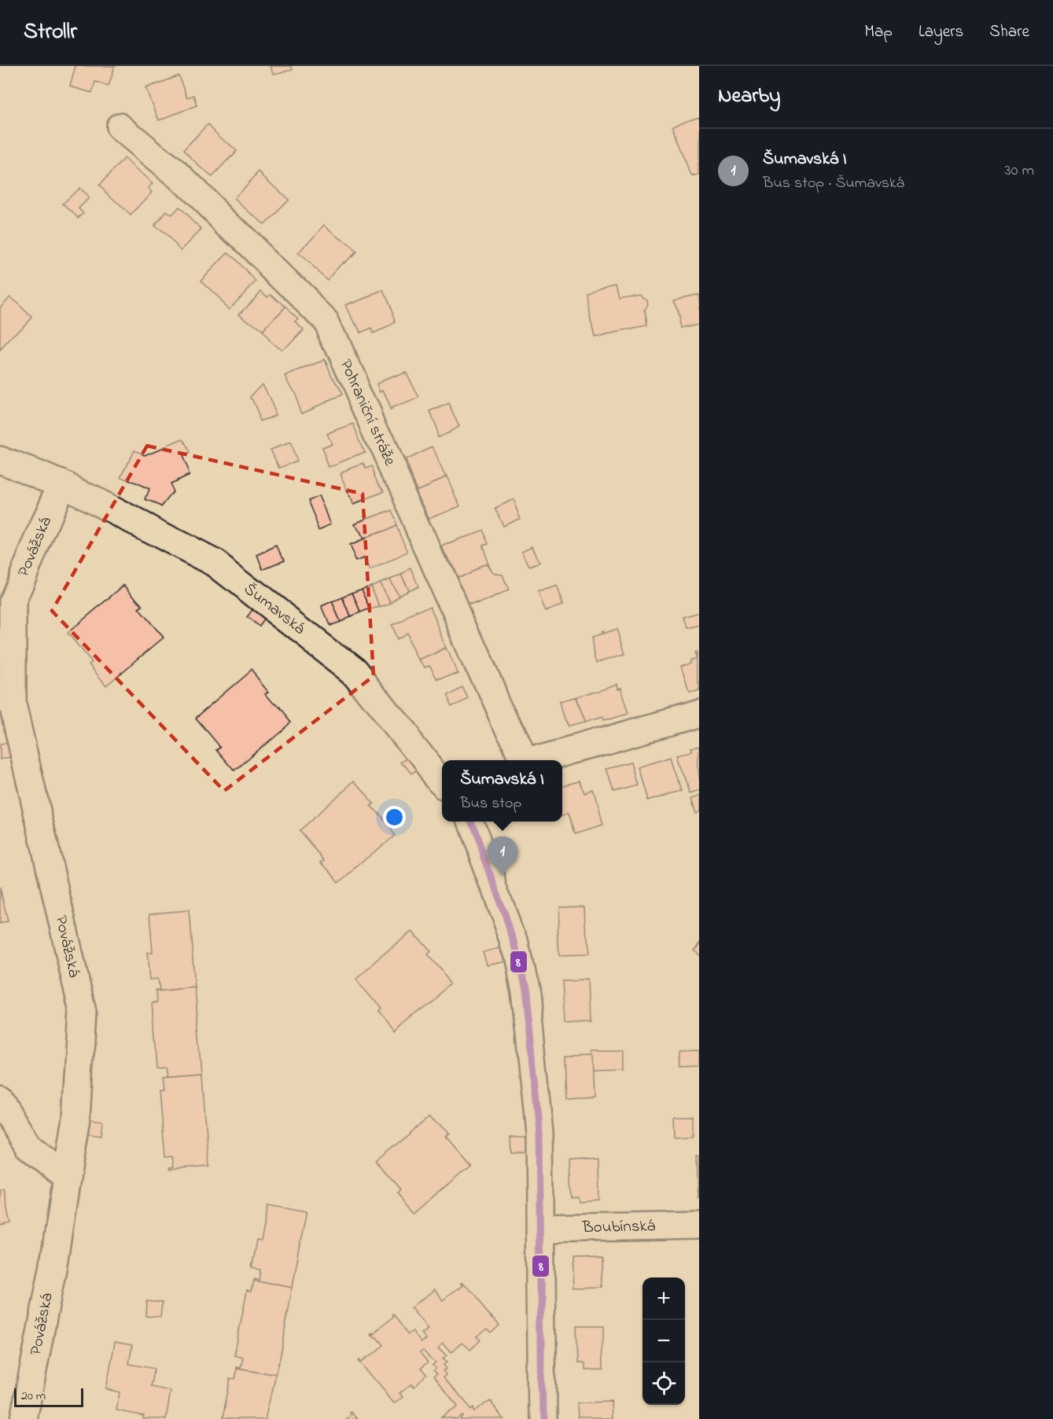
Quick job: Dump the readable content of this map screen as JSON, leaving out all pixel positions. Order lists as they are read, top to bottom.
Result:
{
  "streets": {
    "street": [
      "Pohraniční stráže",
      "Povážská",
      "Šumavská",
      "Boubínská"
    ]
  },
  "crossings": [
    ["Povážská", "Šumavská"]
  ],
  "lines": ["transit line 8"],
  "scale_bar": "20 m",
  "page": {
    "header": "Strollr",
    "nav": ["Map", "Layers", "Share"],
    "heading": "Nearby",
    "list": [
      {
        "mark": "1",
        "name": "Šumavská I",
        "note": "Bus stop · Šumavská",
        "value": "30 m"
      }
    ],
    "popup": ["Šumavská I", "Bus stop"],
    "pins": "1",
    "map_buttons": ["+", "−"],
    "scale": "20 m"
  }
}
